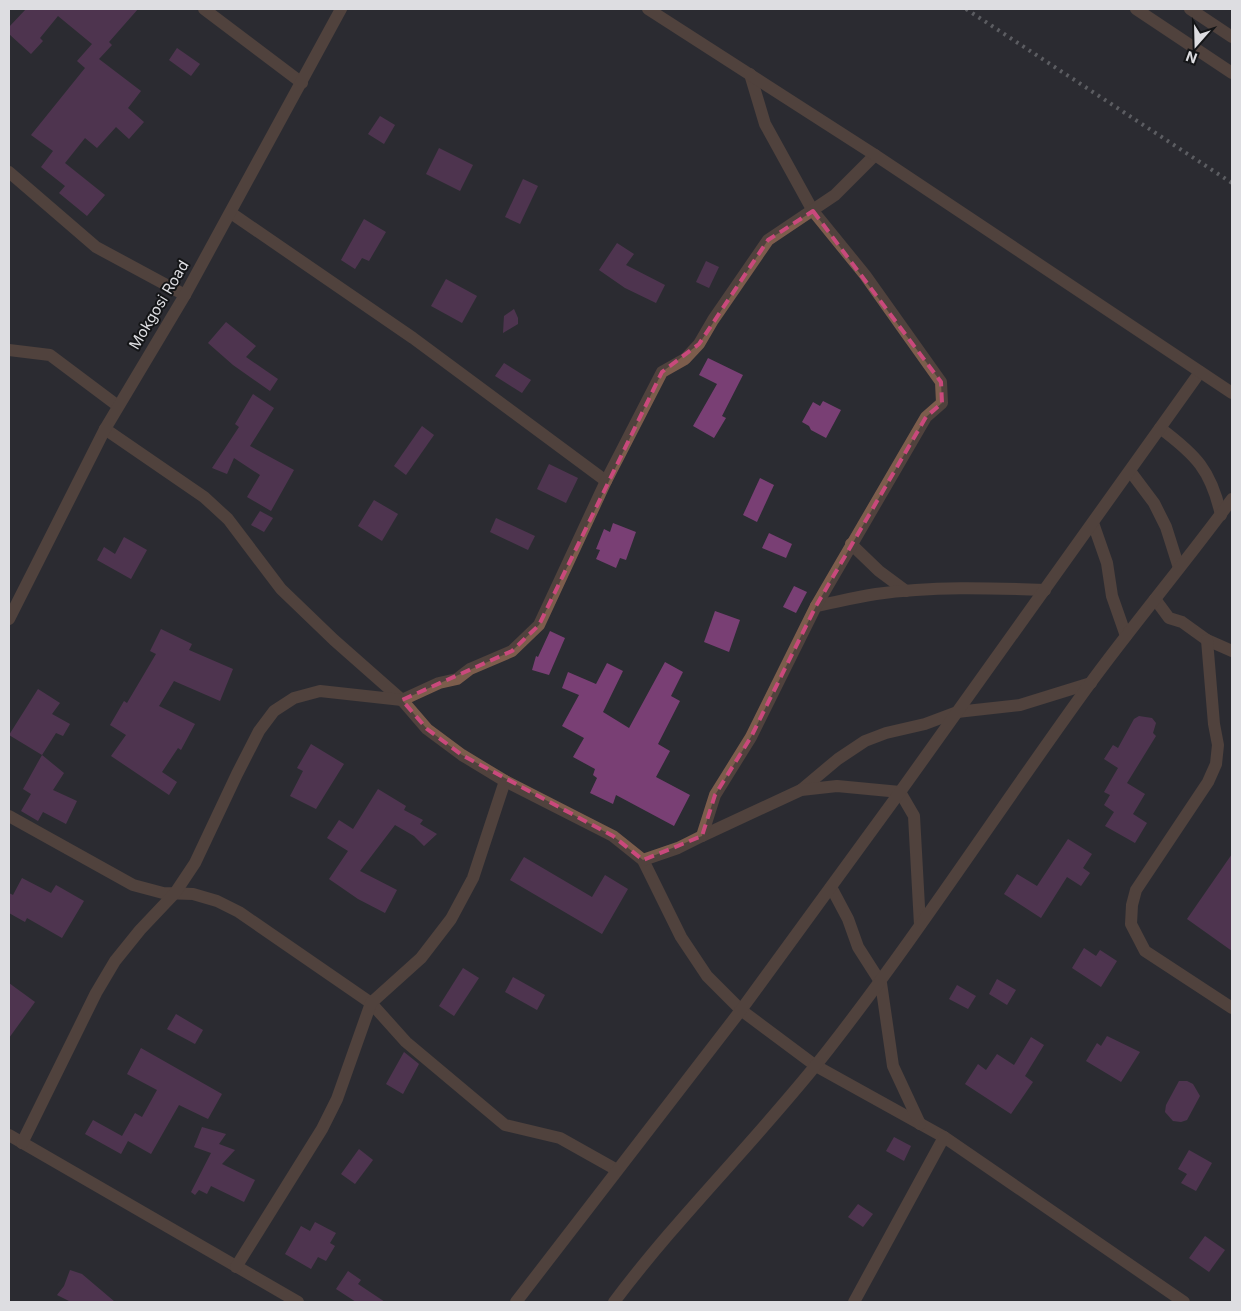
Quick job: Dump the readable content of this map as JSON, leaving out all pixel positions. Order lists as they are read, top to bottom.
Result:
{
  "streets": {
    "street": ["Mokgosi Road"]
  },
  "north": "bottom"
}
